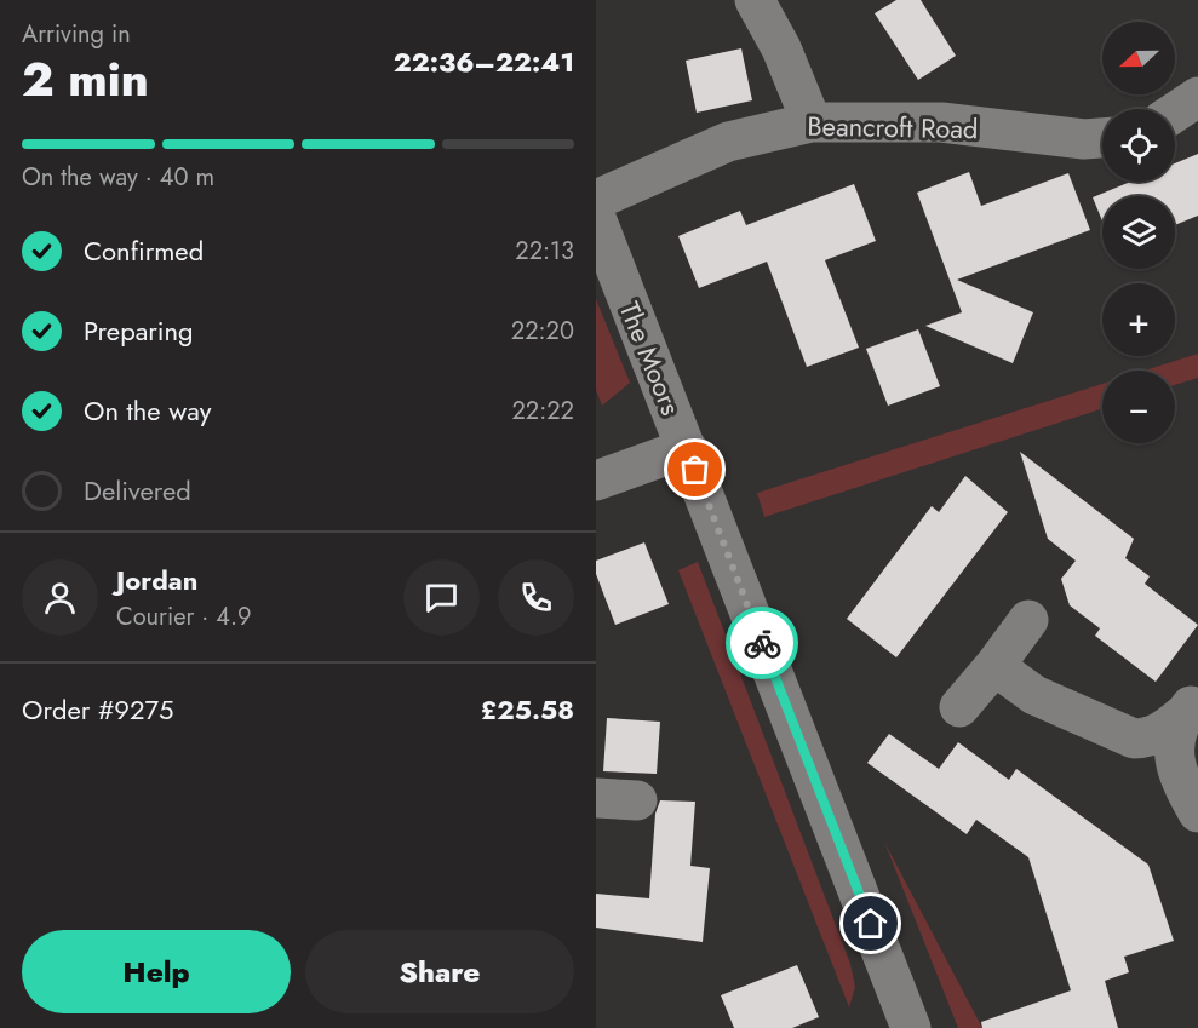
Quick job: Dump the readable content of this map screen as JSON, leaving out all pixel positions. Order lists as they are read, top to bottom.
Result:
{
  "streets": {
    "street": ["Beancroft Road", "The Moors"]
  },
  "north": "left",
  "page": {
    "heading": ["2 min", "Arriving in", "22:36–22:41"],
    "panel": [
      "Jordan",
      "Courier · 4.9",
      "Order #9275",
      "£25.58"
    ],
    "map_buttons": ["+", "−"],
    "bar": "On the way · 40 m",
    "list": [
      ["Confirmed", "22:13"],
      ["Preparing", "22:20"],
      ["On the way", "22:22"],
      "Delivered"
    ],
    "buttons": ["Help", "Share"]
  }
}
